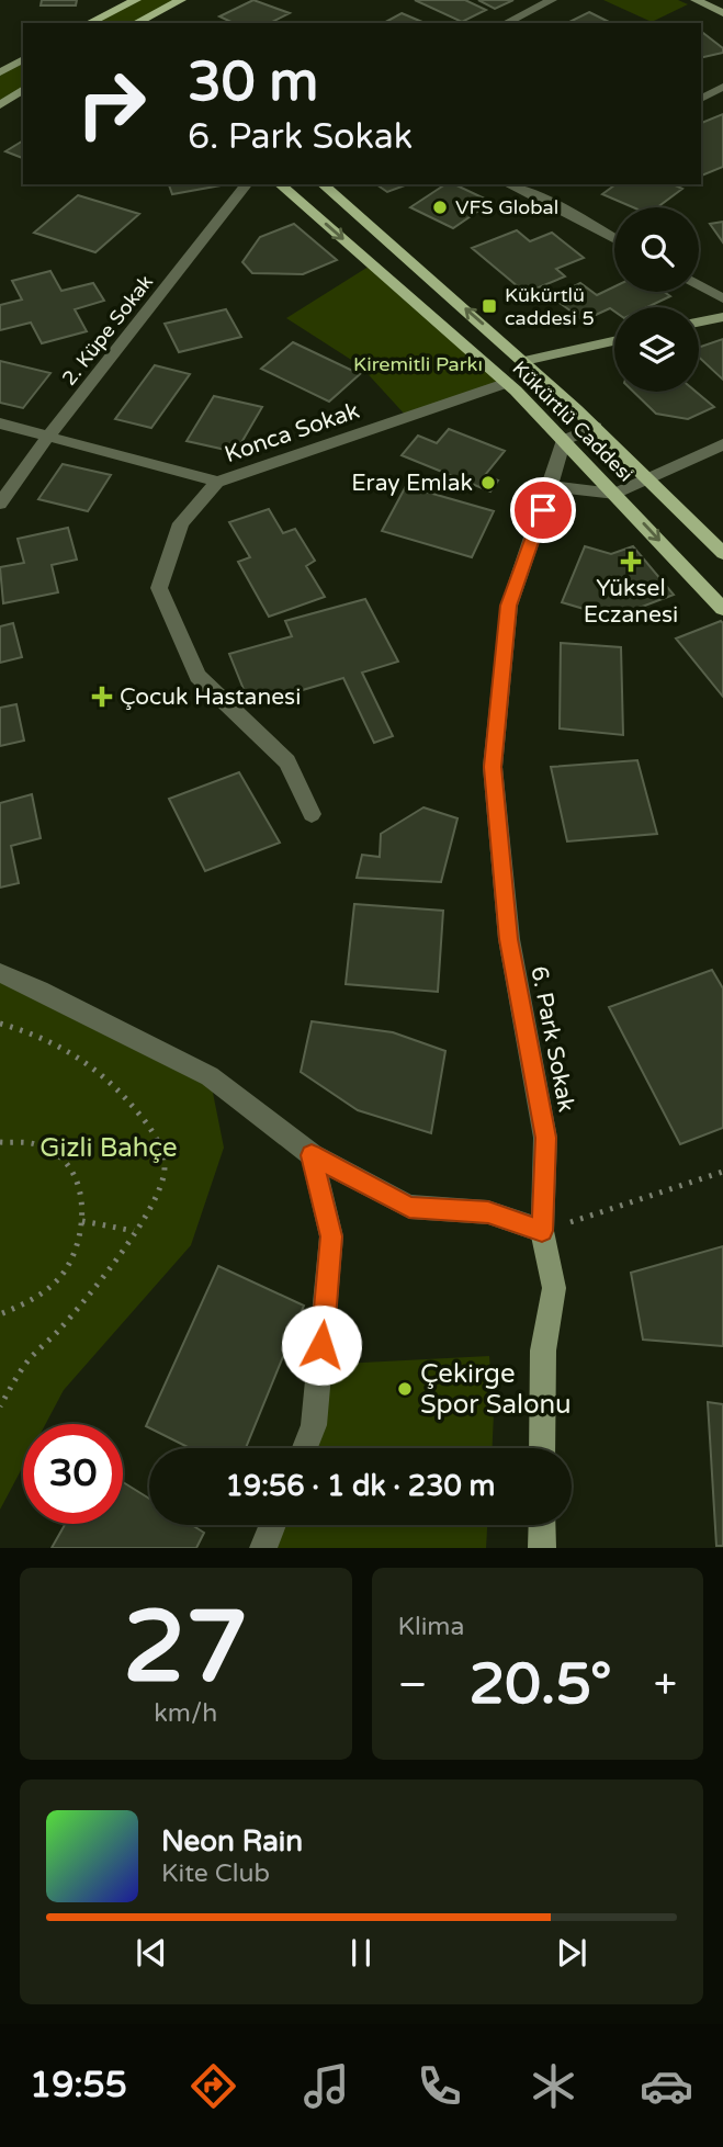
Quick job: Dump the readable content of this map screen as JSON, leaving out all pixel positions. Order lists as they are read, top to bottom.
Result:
{
  "streets": {
    "main road": ["Kükürtlü Caddesi"],
    "street": ["2. Küpe Sokak", "Konca Sokak", "6. Park Sokak"]
  },
  "crossings": [
    ["2. Küpe Sokak", "Konca Sokak"],
    ["Kükürtlü Caddesi", "Konca Sokak"],
    ["Kükürtlü Caddesi", "6. Park Sokak"]
  ],
  "parks": ["Kiremitli Parkı", "Gizli Bahçe"],
  "places": {
    "other": ["VFS Global", "Eray Emlak", "Çekirge Spor Salonu"],
    "transit": ["Kükürtlü caddesi 5"],
    "health": ["Yüksel Eczanesi", "Çocuk Hastanesi"]
  },
  "page": {
    "turn": ["30 m", "6. Park Sokak"],
    "limit": "30",
    "trip": "19:56 · 1 dk · 230 m",
    "tile": [
      ["27", "km/h"],
      "Klima"
    ],
    "heat": ["−", "20.5°", "+"],
    "song": ["Neon Rain", "Kite Club"],
    "tabs": "19:55"
  }
}
